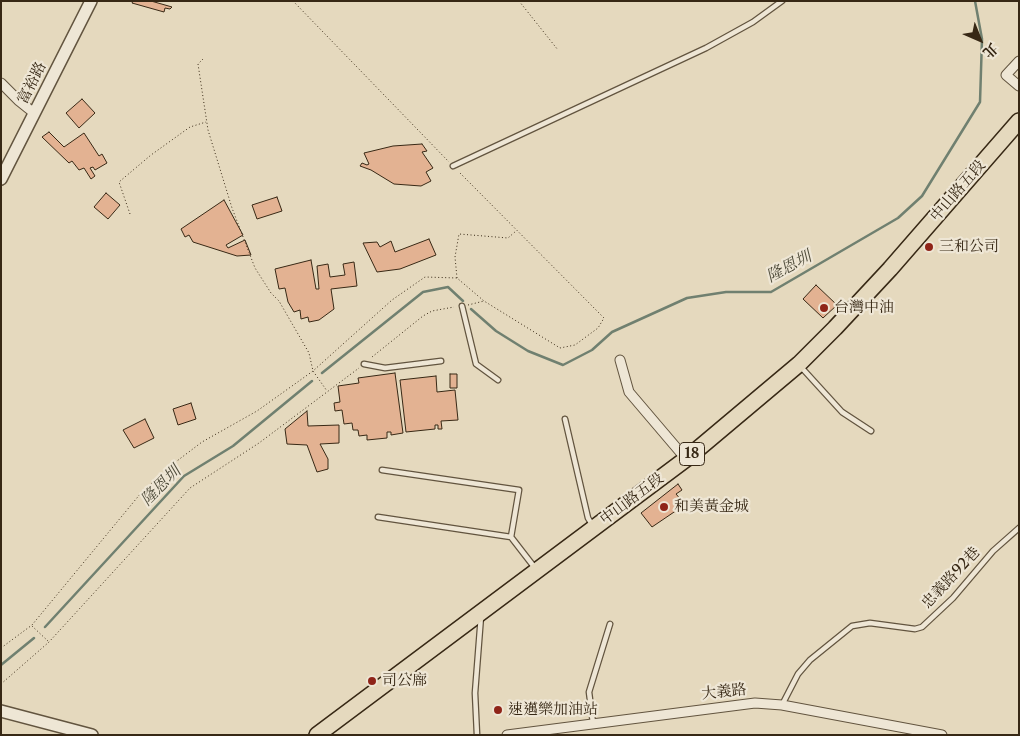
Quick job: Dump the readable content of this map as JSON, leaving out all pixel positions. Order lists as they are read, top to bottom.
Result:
{
  "streets": {
    "main road": ["中山路五段", "18"],
    "street": ["富裕路", "大義路"],
    "lane": ["忠義路92巷"]
  },
  "crossings": [
    ["忠義路92巷", "大義路"]
  ],
  "water": ["隆恩圳"],
  "places": [
    "三和公司",
    "台灣中油",
    "和美黃金城",
    "司公廍",
    "速邁樂加油站"
  ],
  "north": "bottom right"
}
